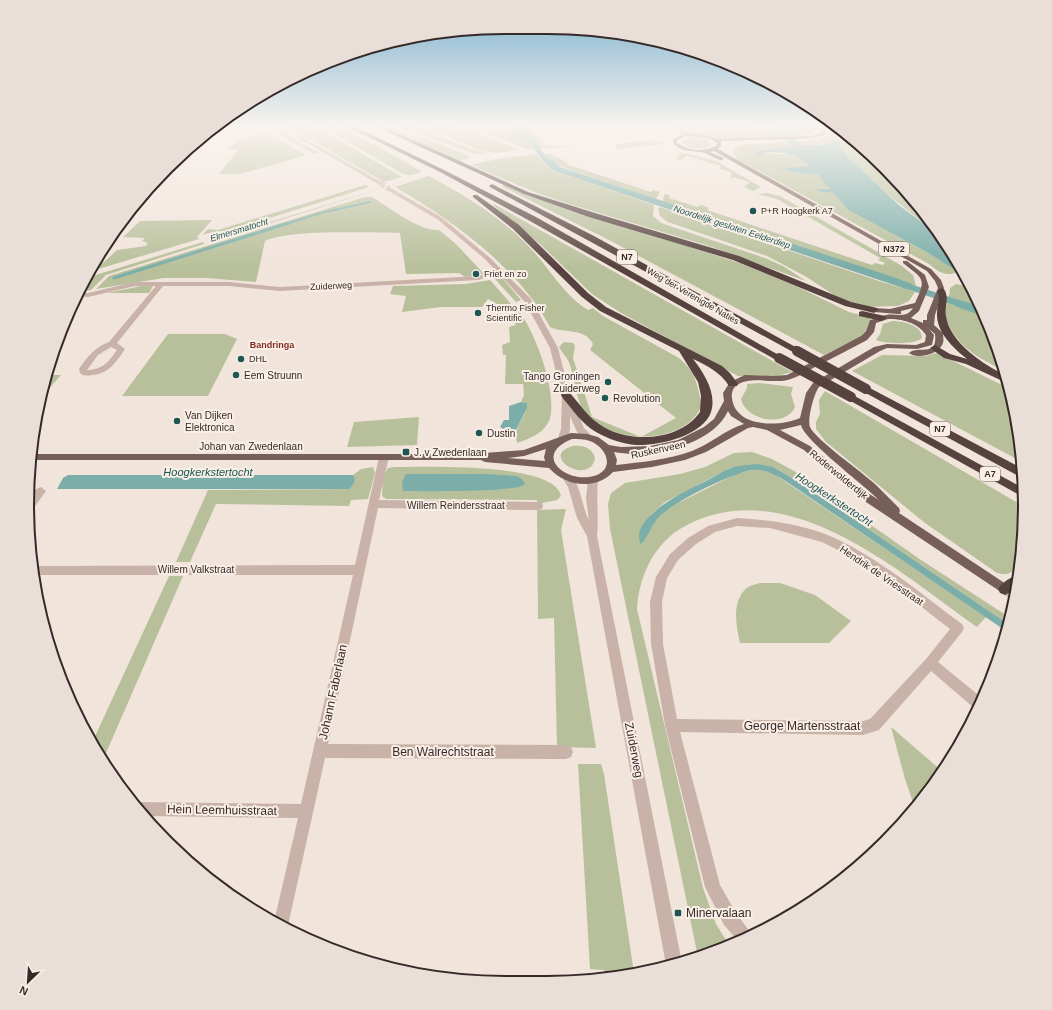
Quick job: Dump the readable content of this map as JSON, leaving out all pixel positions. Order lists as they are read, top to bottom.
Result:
{
  "streets": {
    "highway": ["N7", "Weg der Verenigde Naties", "A7"],
    "main road": [
      "N372",
      "Johan van Zwedenlaan",
      "Ruskenveen",
      "Roderwolderdijk"
    ],
    "street": [
      "Zuiderweg",
      "Willem Reindersstraat",
      "Willem Valkstraat",
      "Hendrik de Vriesstraat",
      "Johann Faberlaan",
      "George Martensstraat",
      "Ben Walrechtstraat",
      "Hein Leemhuisstraat"
    ]
  },
  "crossings": [
    ["N7", "Ruskenveen"],
    ["Zuiderweg", "Johan van Zwedenlaan"],
    ["Zuiderweg", "Ruskenveen"],
    ["Johan van Zwedenlaan", "Ruskenveen"],
    ["Johan van Zwedenlaan", "Johann Faberlaan"],
    ["Willem Reindersstraat", "Johann Faberlaan"],
    ["Willem Valkstraat", "Johann Faberlaan"],
    ["Hendrik de Vriesstraat", "George Martensstraat"],
    ["Johann Faberlaan", "Ben Walrechtstraat"],
    ["Johann Faberlaan", "Hein Leemhuisstraat"]
  ],
  "districts": ["Bandringa"],
  "water": ["Noordelijk gesloten Eelderdiep", "Elmersmatocht", "Hoogkerkstertocht"],
  "places": {
    "other": [
      "P+R Hoogkerk A7",
      "Friet en zo",
      "Thermo Fisher Scientific",
      "DHL",
      "Eem Struunn",
      "Tango Groningen Zuiderweg",
      "Revolution",
      "Van Dijken Elektronica",
      "Dustin"
    ],
    "transit": ["J. v Zwedenlaan", "Minervalaan"]
  },
  "north": "bottom left"
}
